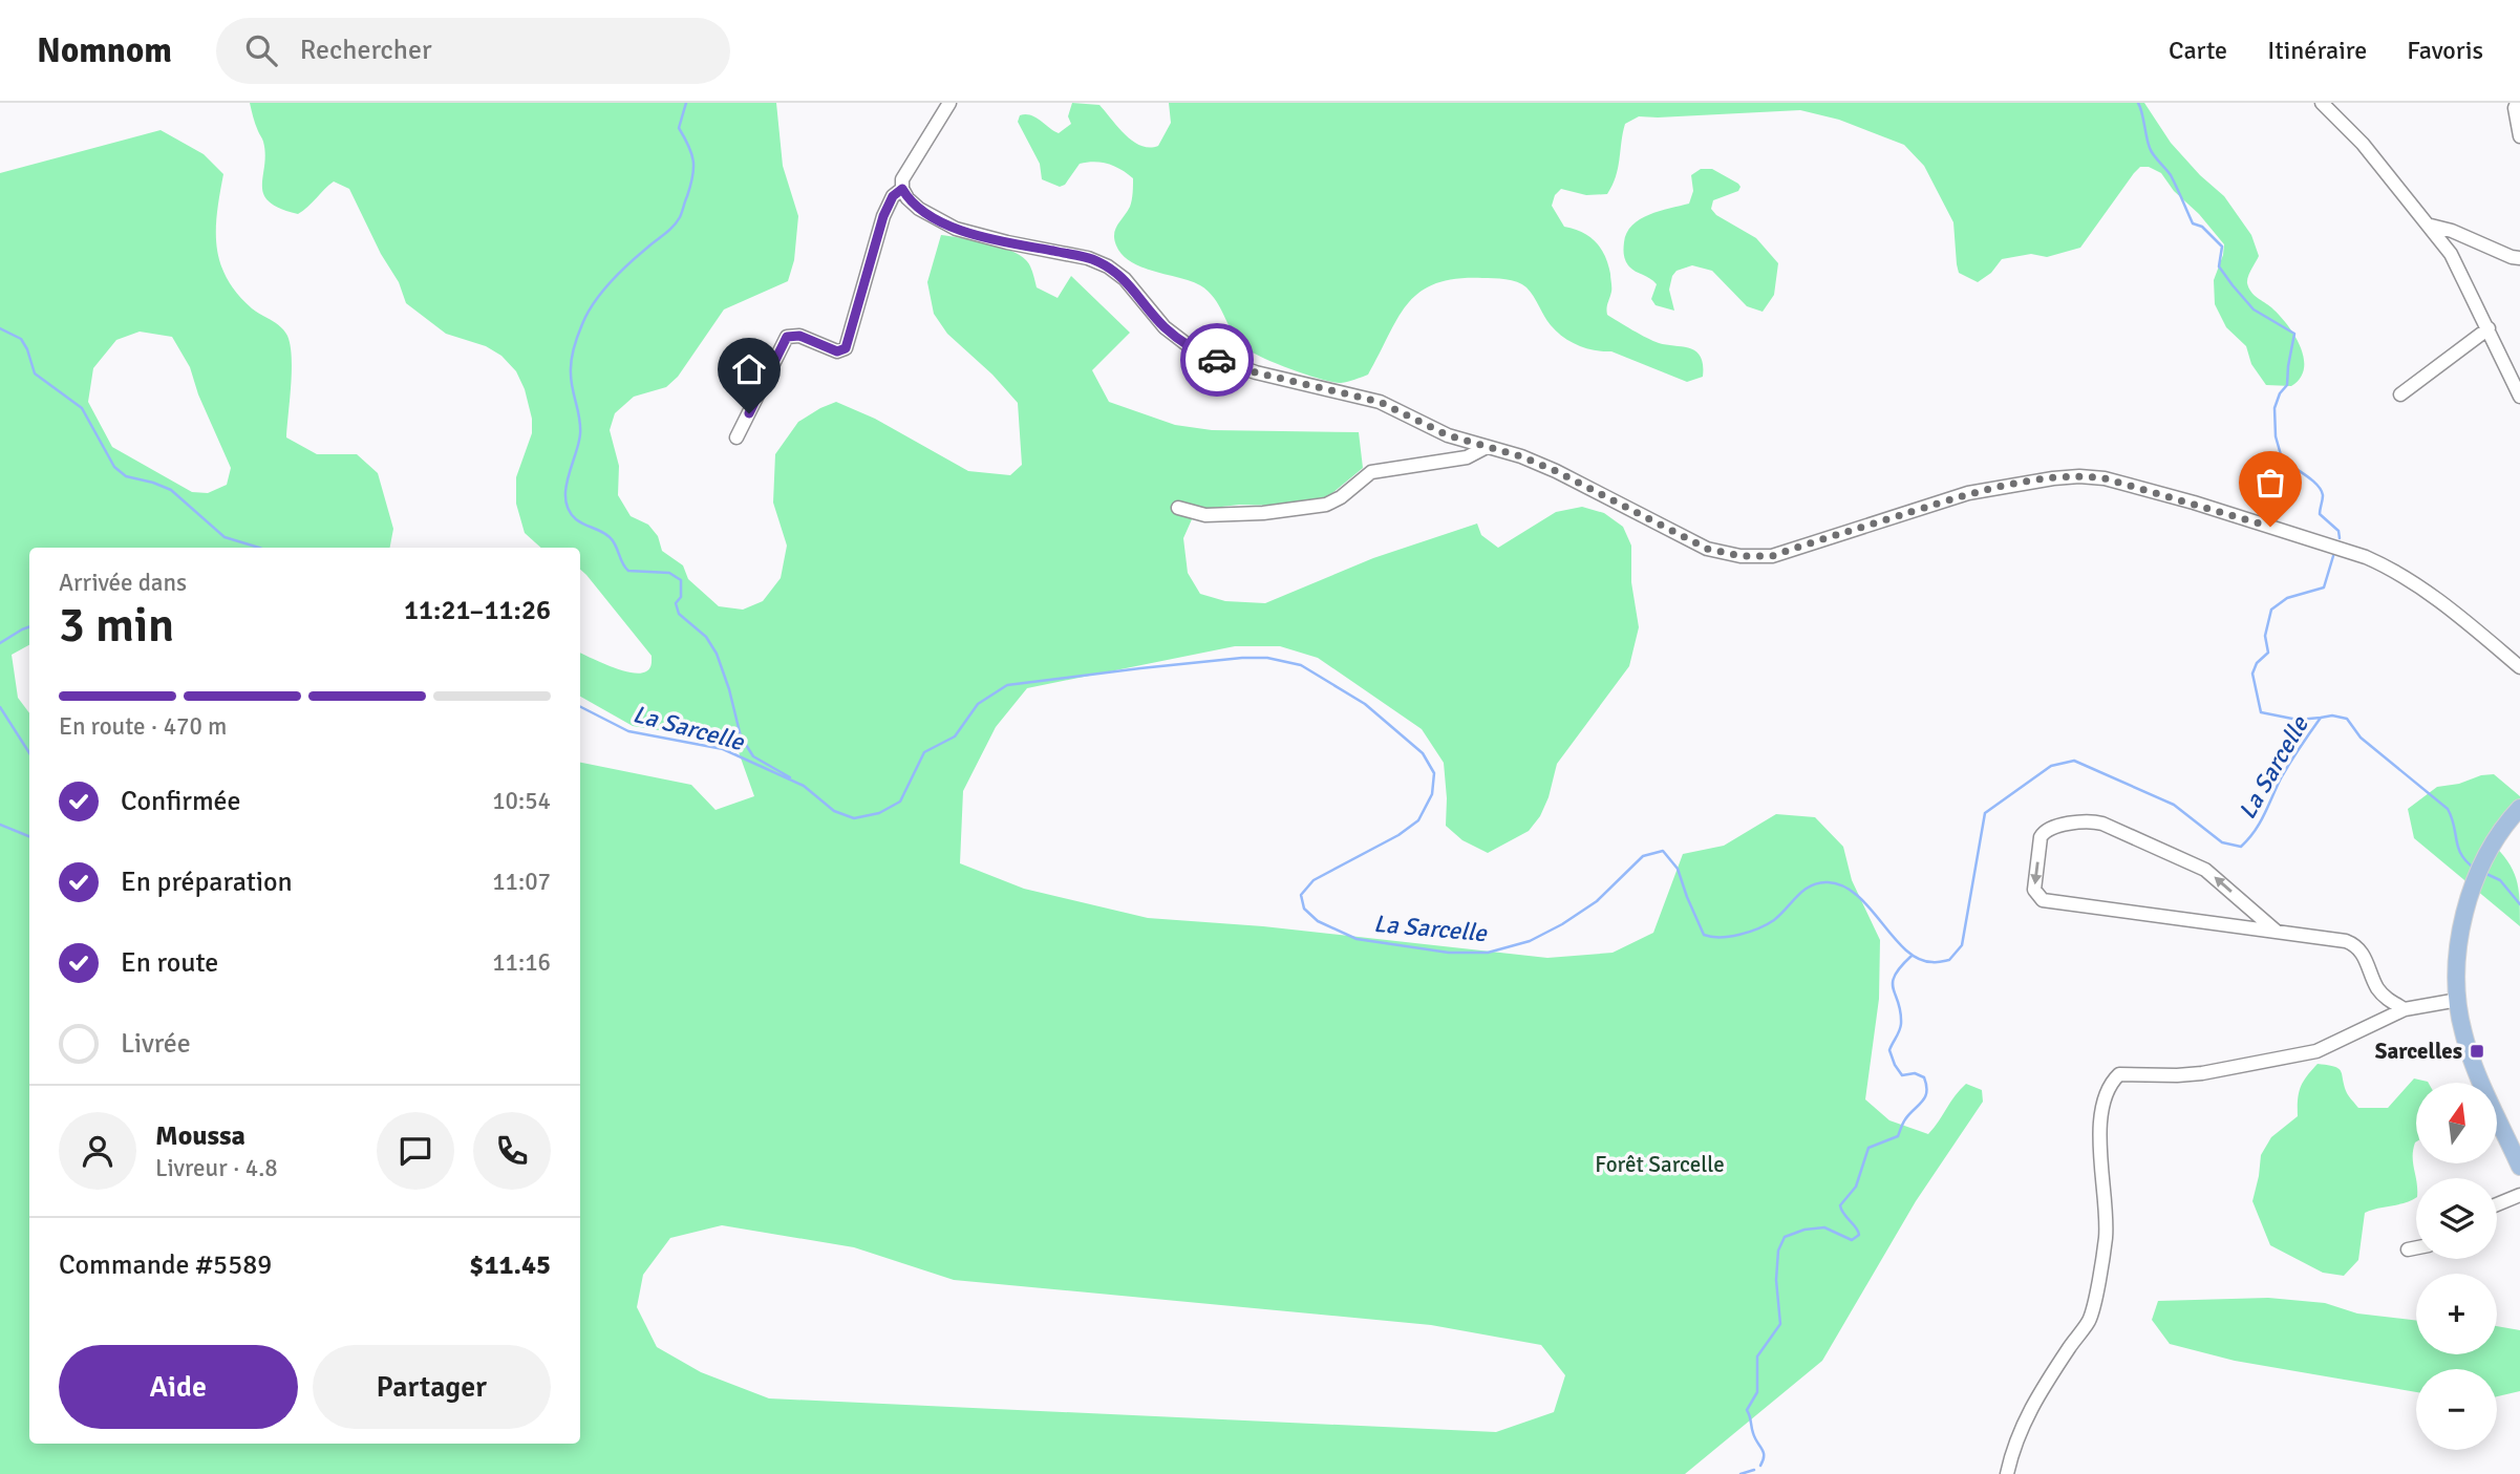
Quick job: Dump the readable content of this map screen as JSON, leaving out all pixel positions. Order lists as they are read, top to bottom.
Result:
{
  "water": ["La Sarcelle"],
  "parks": ["Forêt Sarcelle"],
  "places": {
    "transit": ["Sarcelles"]
  },
  "north": "top",
  "page": {
    "header": "Nomnom",
    "search": "Rechercher",
    "nav": ["Carte", "Itinéraire", "Favoris"],
    "heading": ["3 min", "Arrivée dans", "11:21–11:26"],
    "panel": [
      "Moussa",
      "Livreur · 4.8",
      "Commande #5589",
      "$11.45"
    ],
    "bar": "En route · 470 m",
    "list": [
      ["Confirmée", "10:54"],
      ["En préparation", "11:07"],
      ["En route", "11:16"],
      "Livrée"
    ],
    "map_buttons": ["+", "−"],
    "buttons": ["Aide", "Partager"]
  }
}
